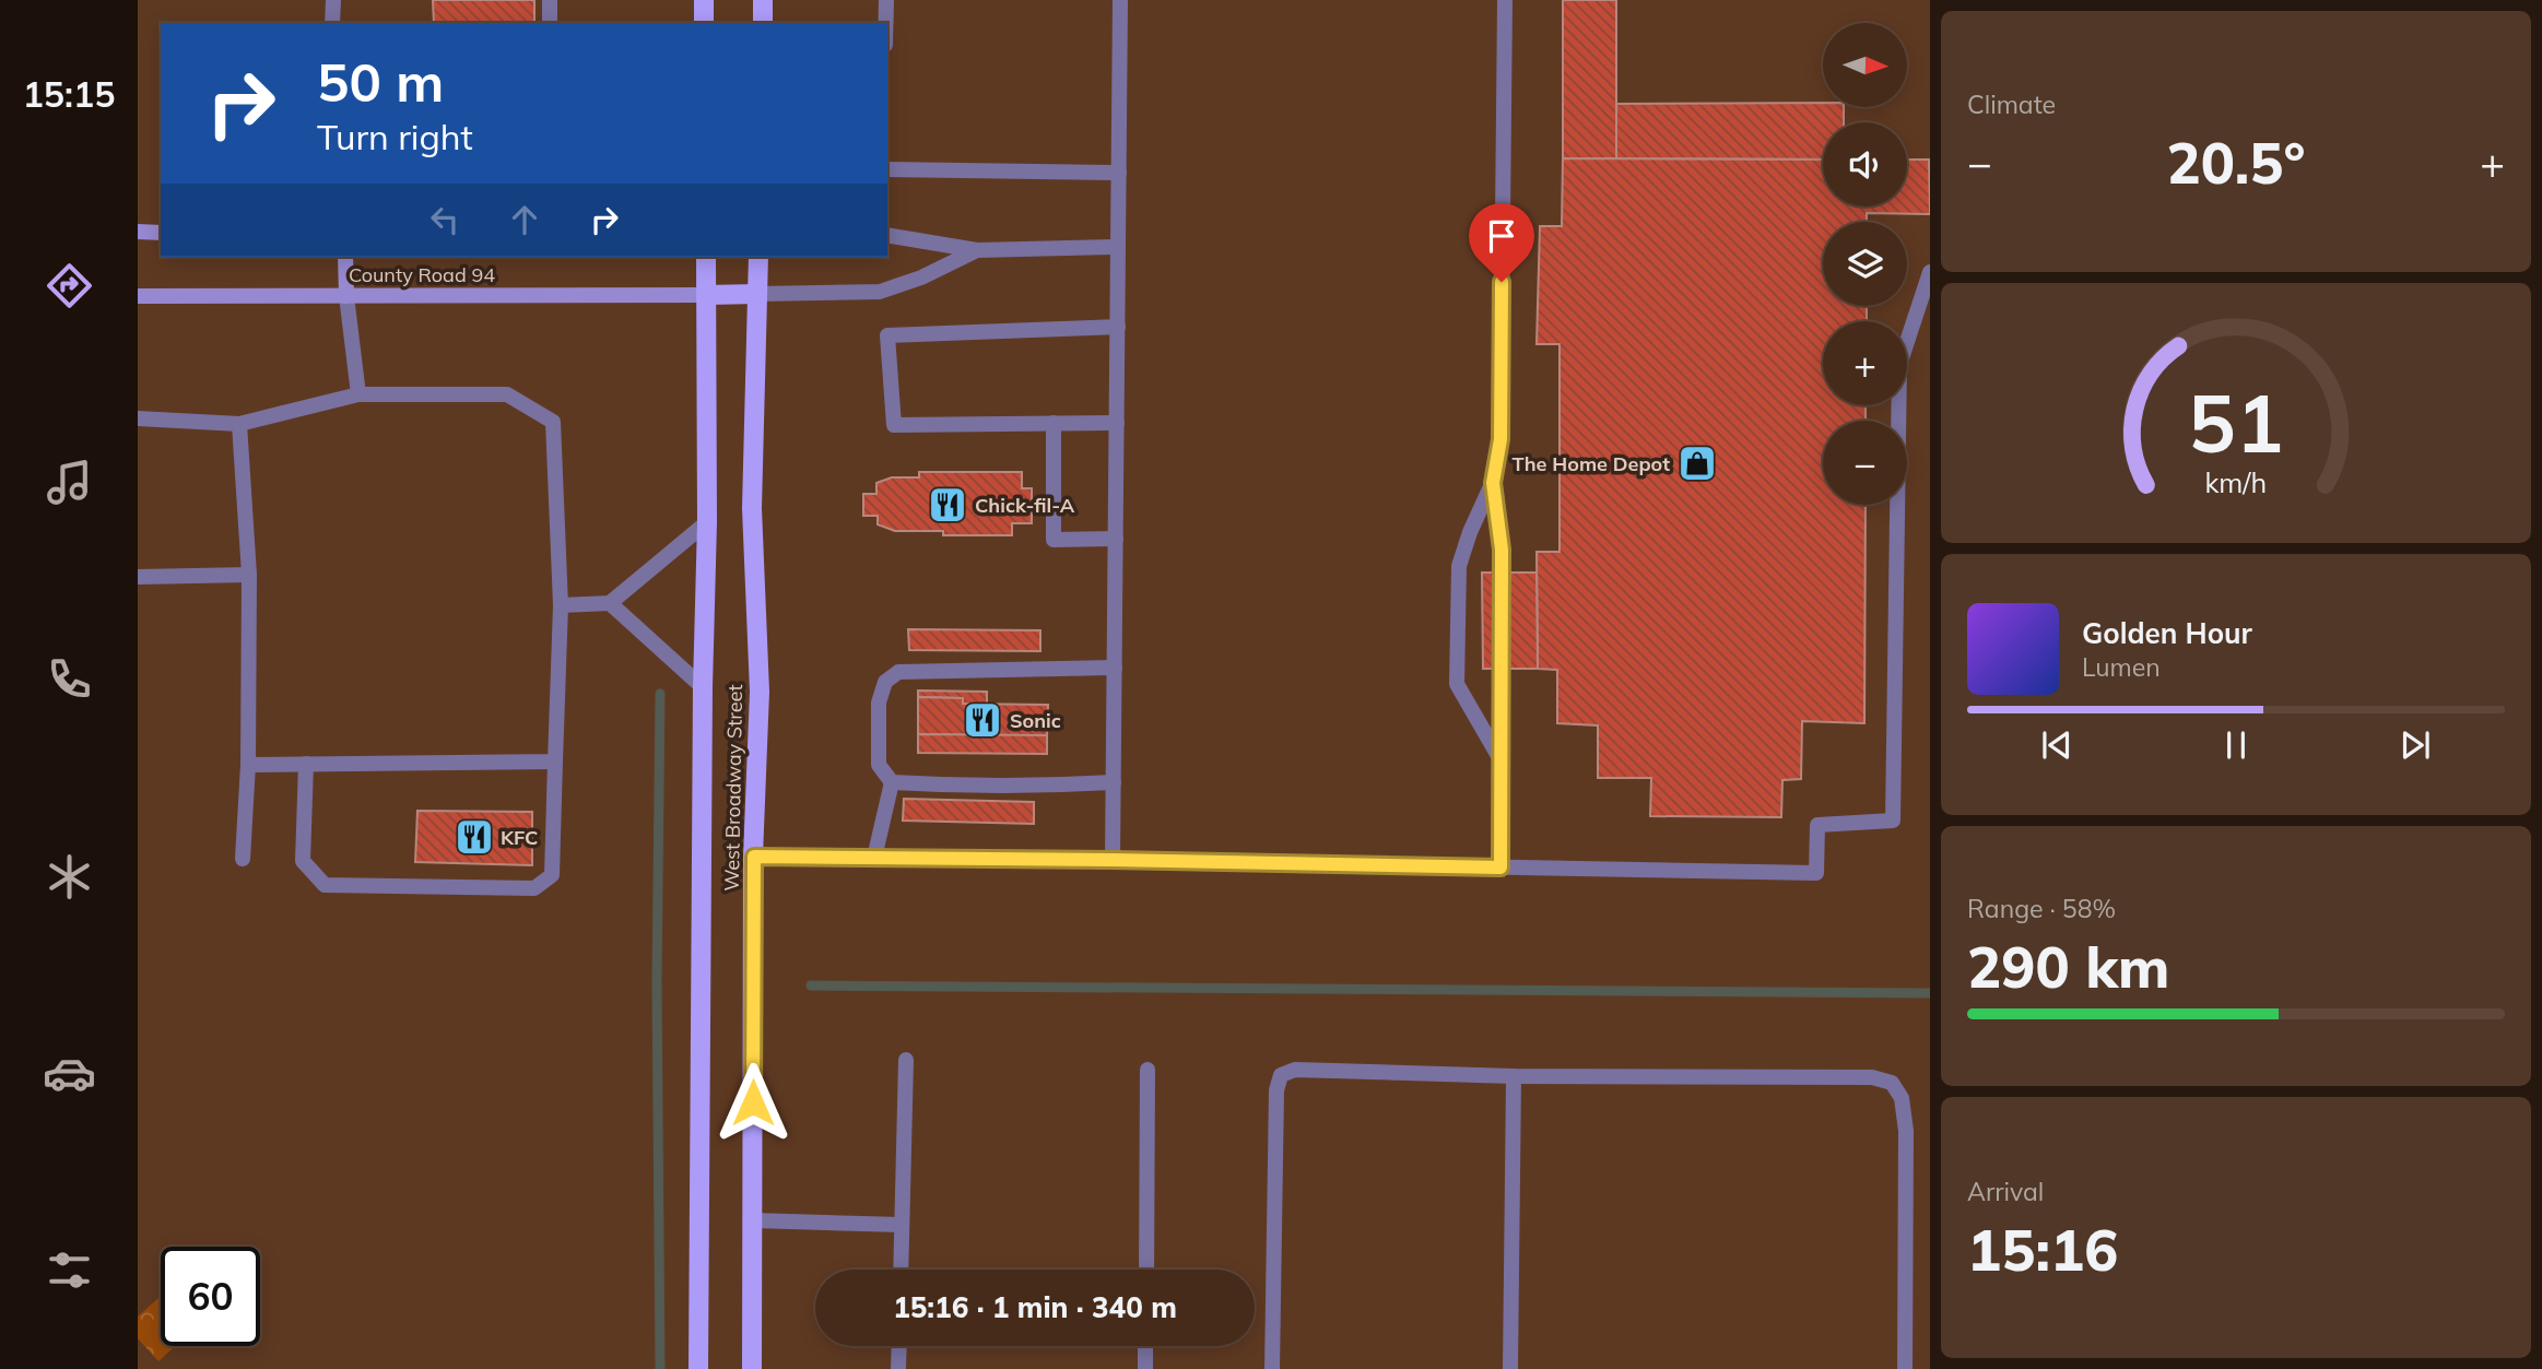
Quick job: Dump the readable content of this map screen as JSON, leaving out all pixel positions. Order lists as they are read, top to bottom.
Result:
{
  "streets": {
    "main road": ["West Broadway Street"],
    "street": ["County Road 94"]
  },
  "crossings": [
    ["County Road 94", "West Broadway Street"]
  ],
  "places": {
    "shop": ["The Home Depot"],
    "restaurant": ["Chick-fil-A", "Sonic", "KFC"]
  },
  "north": "right",
  "page": {
    "tabs": "15:15",
    "tile": [
      "Climate",
      ["Range · 58%", "290 km"],
      ["Arrival", "15:16"]
    ],
    "map_buttons": ["+", "−"],
    "turn": ["50 m", "Turn right"],
    "heat": ["−", "20.5°", "+"],
    "song": ["Golden Hour", "Lumen"],
    "limit": "60",
    "trip": "15:16 · 1 min · 340 m",
    "gauge": ["51", "km/h"]
  }
}
